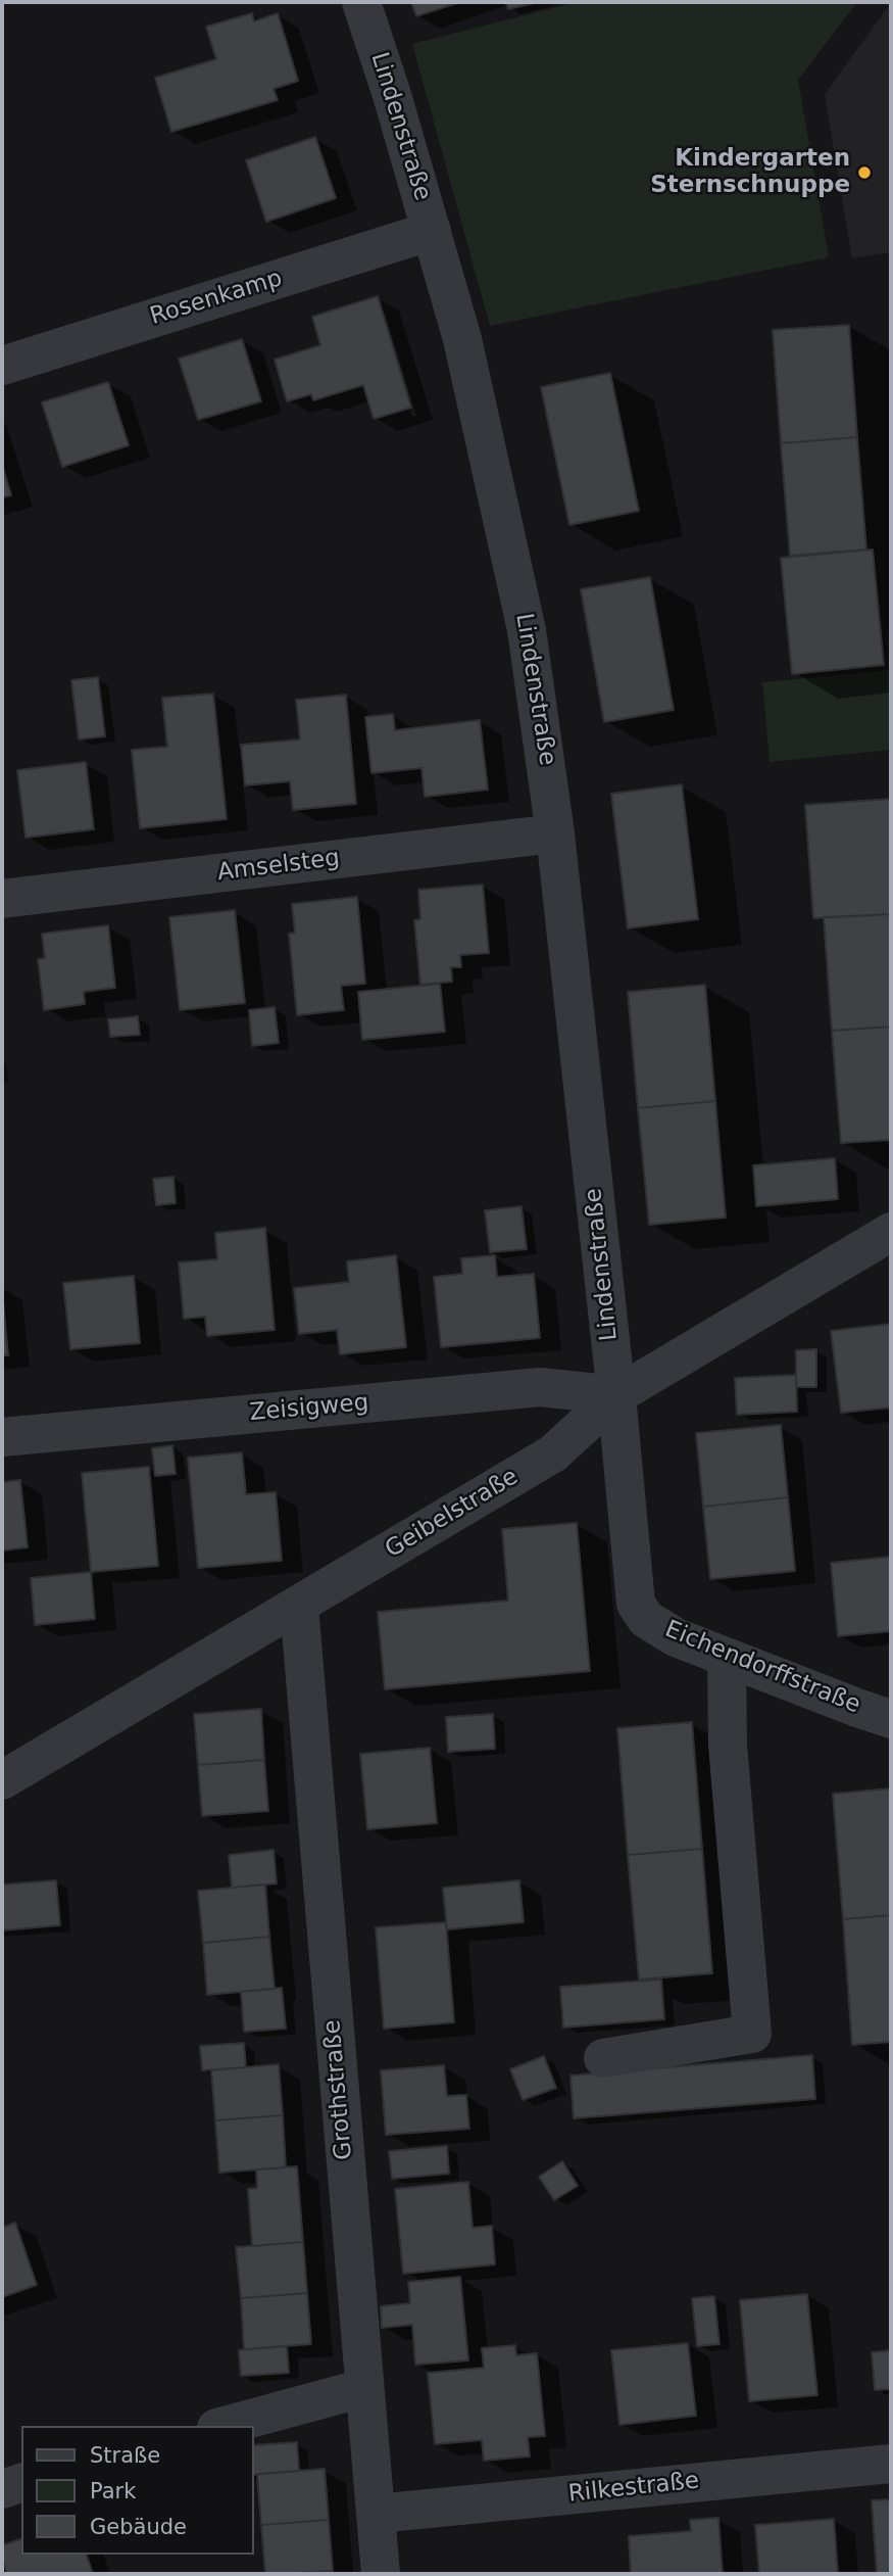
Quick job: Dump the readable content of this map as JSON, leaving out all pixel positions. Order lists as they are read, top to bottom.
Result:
{
  "streets": {
    "street": [
      "Lindenstraße",
      "Rosenkamp",
      "Amselsteg",
      "Zeisigweg",
      "Geibelstraße",
      "Eichendorffstraße",
      "Grothstraße",
      "Rilkestraße"
    ]
  },
  "crossings": [
    ["Lindenstraße", "Rosenkamp"],
    ["Lindenstraße", "Amselsteg"],
    ["Lindenstraße", "Zeisigweg"],
    ["Lindenstraße", "Geibelstraße"],
    ["Lindenstraße", "Eichendorffstraße"],
    ["Zeisigweg", "Geibelstraße"],
    ["Zeisigweg", "Eichendorffstraße"],
    ["Geibelstraße", "Eichendorffstraße"],
    ["Geibelstraße", "Grothstraße"],
    ["Grothstraße", "Rilkestraße"]
  ],
  "places": ["Kindergarten Sternschnuppe"],
  "legend": ["Straße", "Park", "Gebäude"]
}
